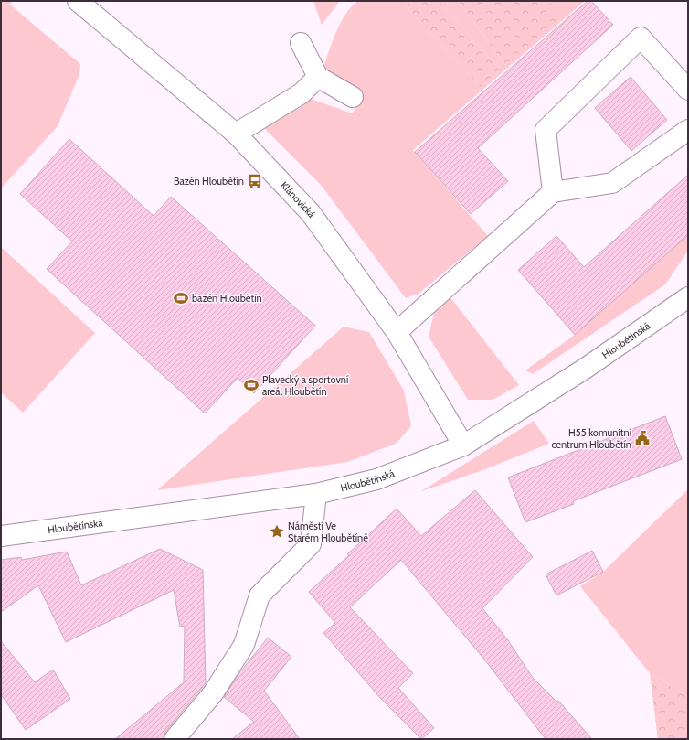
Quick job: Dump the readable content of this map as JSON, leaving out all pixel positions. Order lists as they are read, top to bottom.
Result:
{
  "streets": {
    "street": ["Klánovická", "Hloubětínská"]
  },
  "crossings": [
    ["Klánovická", "Hloubětínská"]
  ],
  "places": {
    "bus stop": ["Bazén Hloubětín"],
    "sports": ["bazén Hloubětín", "Plavecký a sportovní areál Hloubětín"],
    "public building": ["H55 komunitní centrum Hloubětín"],
    "place": ["Náměstí Ve Starém Hloubětíně"]
  }
}
